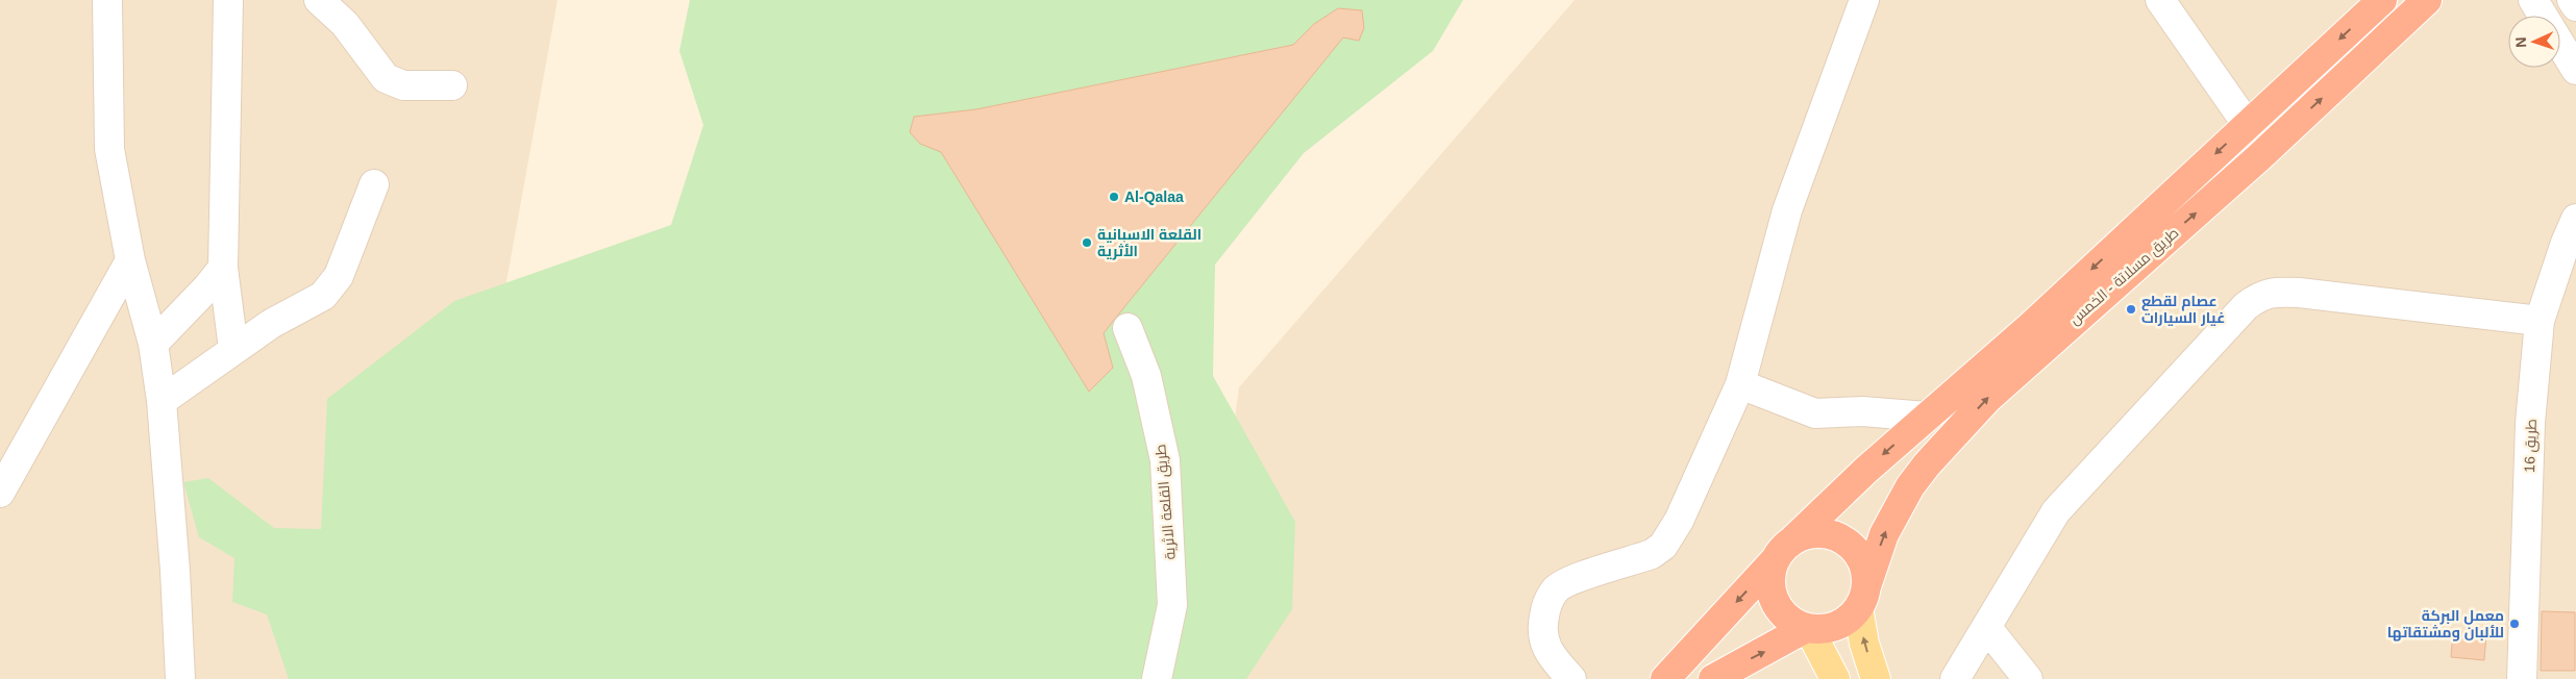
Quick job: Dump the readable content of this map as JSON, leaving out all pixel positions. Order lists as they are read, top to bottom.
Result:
{
  "streets": {
    "highway": ["طريق مسلاتة - الخمس"],
    "street": ["طريق 16", "طريق القلعة الاثرية"]
  },
  "places": [
    "Al-Qalaa",
    "القلعة الاسبانية الأثرية",
    "عصام لقطع غيار السيارات",
    "معمل البركة للألبان ومشتقاتها"
  ],
  "north": "left"
}
